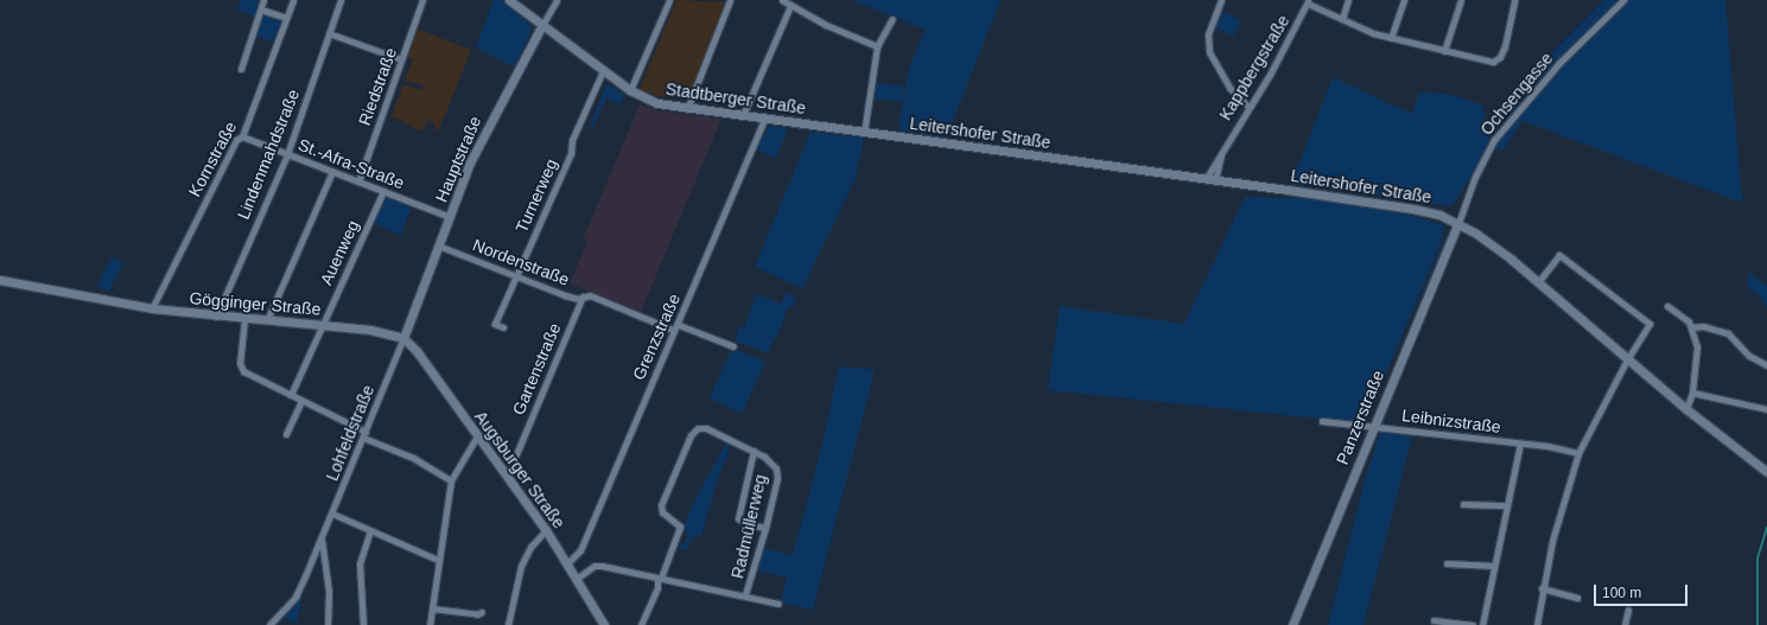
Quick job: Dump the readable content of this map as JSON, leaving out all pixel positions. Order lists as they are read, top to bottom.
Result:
{
  "streets": {
    "street": [
      "Kappbergstraße",
      "Riedstraße",
      "Ochsengasse",
      "Stadtberger Straße",
      "Leitershofer Straße",
      "Lindenmahdstraße",
      "Kornstraße",
      "Hauptstraße",
      "St.-Afra-Straße",
      "Turnerweg",
      "Auenweg",
      "Nordenstraße",
      "Gögginger Straße",
      "Grenzstraße",
      "Gartenstraße",
      "Panzerstraße",
      "Leibnizstraße",
      "Lohfeldstraße",
      "Augsburger Straße",
      "Radmüllerweg"
    ]
  },
  "crossings": [
    ["Kappbergstraße", "Leitershofer Straße"],
    ["Riedstraße", "St.-Afra-Straße"],
    ["Ochsengasse", "Leitershofer Straße"],
    ["Ochsengasse", "Panzerstraße"],
    ["Stadtberger Straße", "Leitershofer Straße"],
    ["Stadtberger Straße", "Hauptstraße"],
    ["Stadtberger Straße", "Turnerweg"],
    ["Stadtberger Straße", "Grenzstraße"],
    ["Leitershofer Straße", "Panzerstraße"],
    ["Lindenmahdstraße", "St.-Afra-Straße"],
    ["Lindenmahdstraße", "Gögginger Straße"],
    ["Kornstraße", "St.-Afra-Straße"],
    ["Kornstraße", "Gögginger Straße"],
    ["Hauptstraße", "St.-Afra-Straße"],
    ["Hauptstraße", "Nordenstraße"],
    ["Hauptstraße", "Gögginger Straße"],
    ["Hauptstraße", "Lohfeldstraße"],
    ["Hauptstraße", "Augsburger Straße"],
    ["St.-Afra-Straße", "Auenweg"],
    ["Turnerweg", "Nordenstraße"],
    ["Auenweg", "Gögginger Straße"],
    ["Nordenstraße", "Grenzstraße"],
    ["Nordenstraße", "Gartenstraße"],
    ["Gögginger Straße", "Lohfeldstraße"],
    ["Gögginger Straße", "Augsburger Straße"],
    ["Grenzstraße", "Augsburger Straße"],
    ["Gartenstraße", "Augsburger Straße"],
    ["Panzerstraße", "Leibnizstraße"],
    ["Lohfeldstraße", "Augsburger Straße"]
  ],
  "scale_bar": "100 m"
}
